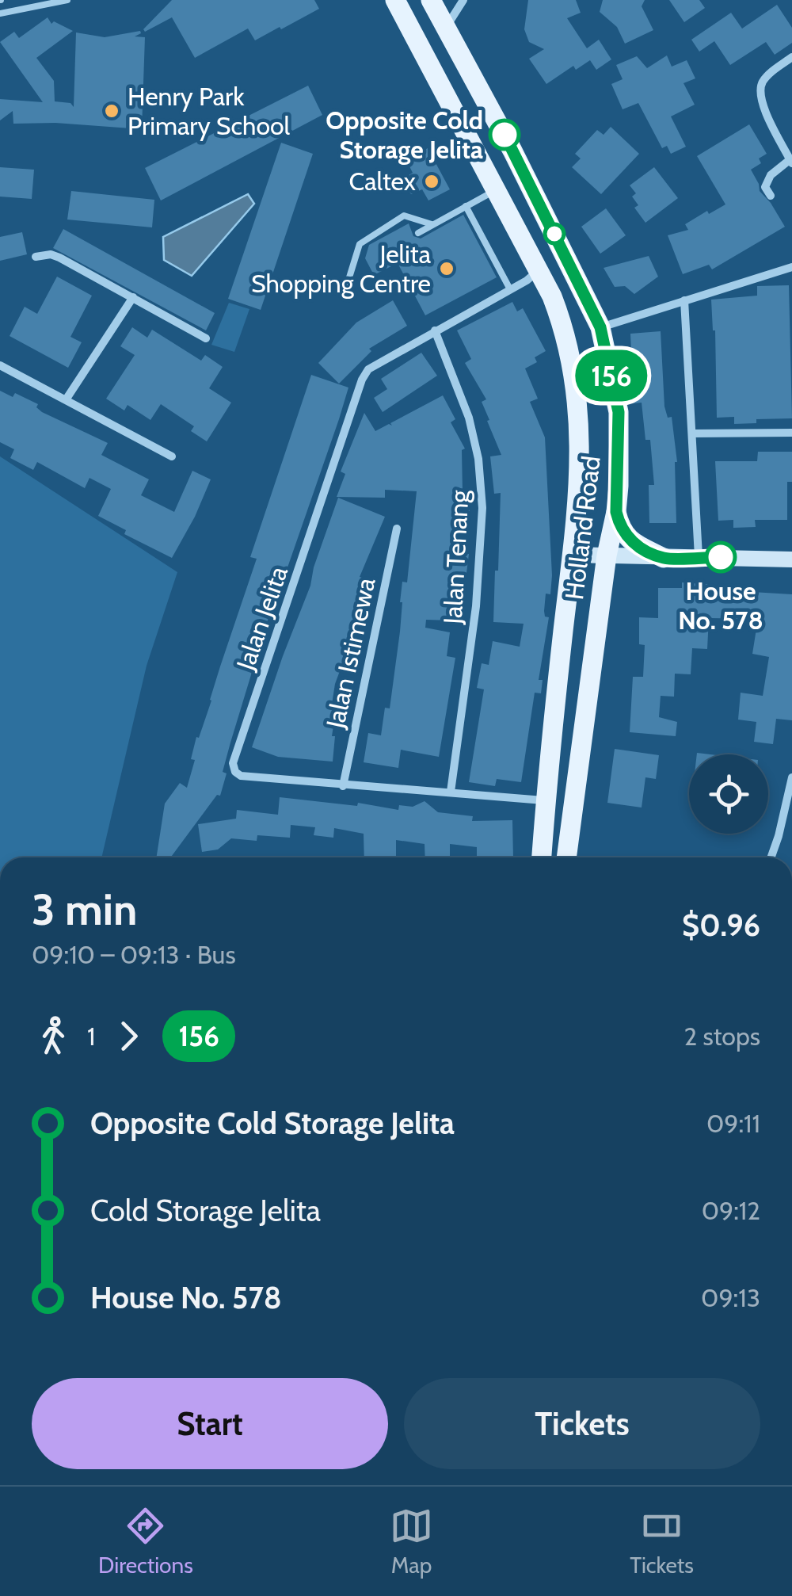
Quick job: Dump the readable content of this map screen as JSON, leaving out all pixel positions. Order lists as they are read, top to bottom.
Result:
{
  "streets": {
    "main road": ["Holland Road"],
    "street": ["Jalan Tenang", "Jalan Jelita", "Jalan Istimewa"]
  },
  "crossings": [
    ["Holland Road", "Jalan Jelita"],
    ["Jalan Tenang", "Jalan Jelita"],
    ["Jalan Jelita", "Jalan Istimewa"]
  ],
  "places": [
    "Henry Park Primary School",
    "Opposite Cold Storage Jelita",
    "Caltex",
    "Jelita Shopping Centre",
    "House No. 578"
  ],
  "lines": ["bus line 156"],
  "page": {
    "on_map": "156",
    "heading": ["3 min", "09:10 – 09:13 · Bus", "$0.96"],
    "legs": ["1", "156", "2 stops"],
    "list": [
      {
        "name": "Opposite Cold Storage Jelita",
        "value": "09:11"
      },
      {
        "name": "Cold Storage Jelita",
        "value": "09:12"
      },
      {
        "name": "House No. 578",
        "value": "09:13"
      }
    ],
    "buttons": ["Start", "Tickets"],
    "tabs": ["Directions", "Map", "Tickets"]
  }
}
